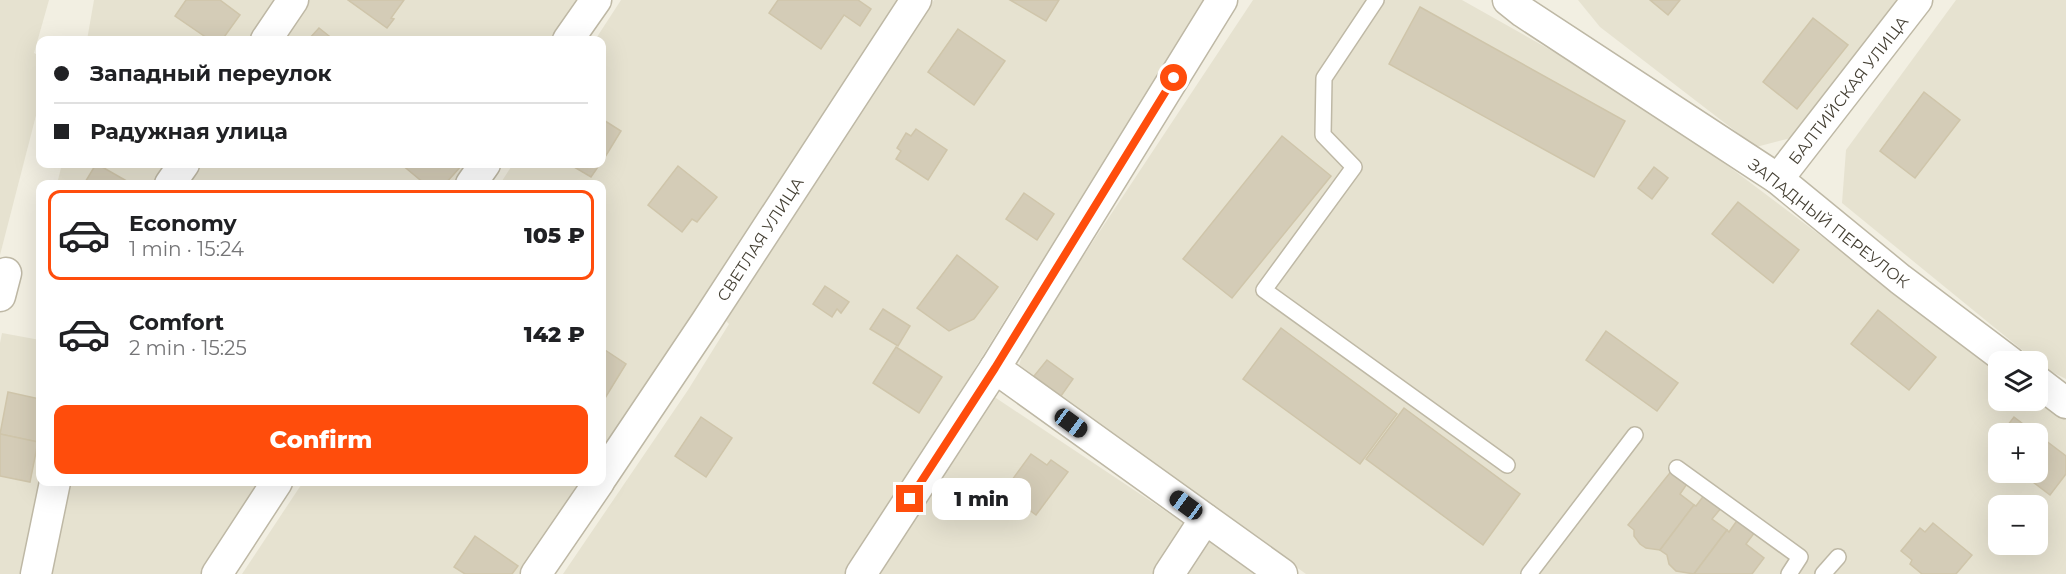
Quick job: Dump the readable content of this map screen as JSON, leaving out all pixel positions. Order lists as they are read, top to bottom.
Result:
{
  "streets": {
    "street": ["БАЛТИЙСКАЯ УЛИЦА", "ЗАПАДНЫЙ ПЕРЕУЛОК", "СВЕТЛАЯ УЛИЦА"]
  },
  "crossings": [
    ["БАЛТИЙСКАЯ УЛИЦА", "ЗАПАДНЫЙ ПЕРЕУЛОК"]
  ],
  "page": {
    "banner": ["Западный переулок", "Радужная улица"],
    "list": [
      {
        "name": "Economy",
        "note": "1 min · 15:24",
        "value": "105 ₽"
      },
      {
        "name": "Comfort",
        "note": "2 min · 15:25",
        "value": "142 ₽"
      }
    ],
    "map_buttons": ["+", "−"],
    "buttons": "Confirm",
    "bubble": "1 min"
  }
}
